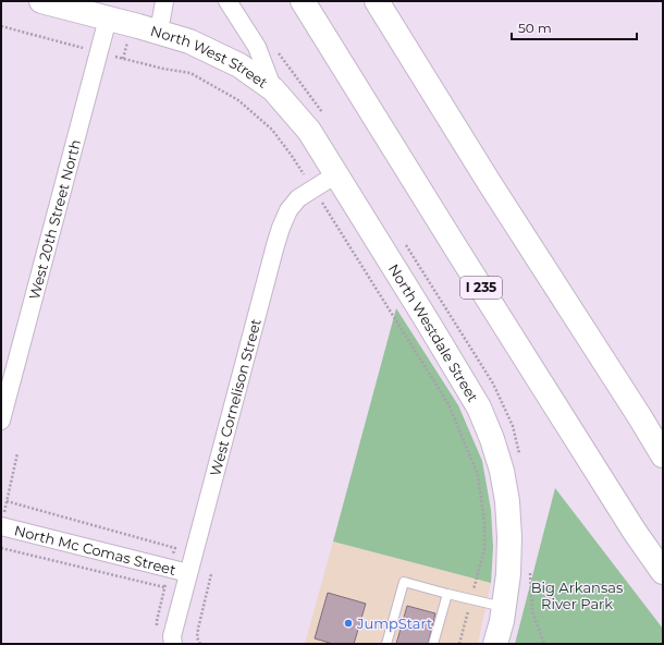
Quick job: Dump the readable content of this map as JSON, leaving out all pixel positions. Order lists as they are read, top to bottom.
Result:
{
  "streets": {
    "main road": ["North West Street", "I 235", "North Westdale Street"],
    "street": ["West 20th Street North", "West Cornelison Street", "North Mc Comas Street"]
  },
  "crossings": [
    ["North West Street", "West 20th Street North"],
    ["North West Street", "North Westdale Street"],
    ["North West Street", "West Cornelison Street"],
    ["North Westdale Street", "West Cornelison Street"],
    ["West Cornelison Street", "North Mc Comas Street"]
  ],
  "parks": ["Big Arkansas River Park"],
  "places": ["JumpStart"],
  "scale_bar": "50 m"
}
